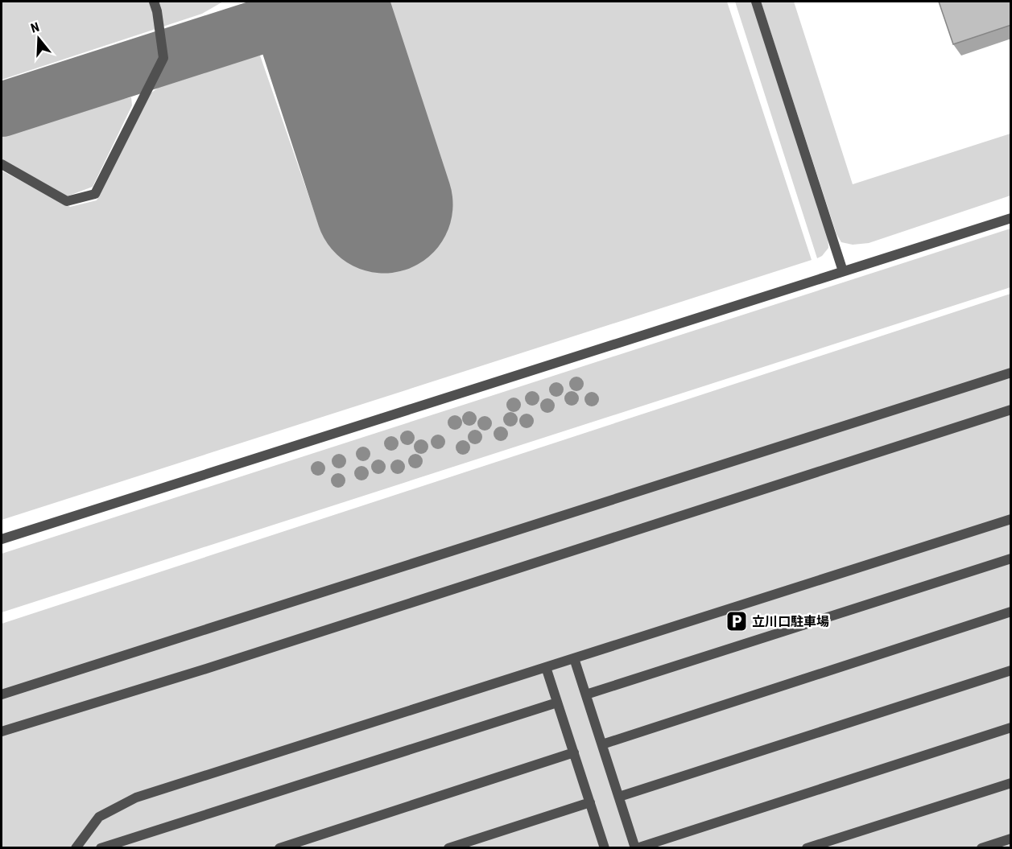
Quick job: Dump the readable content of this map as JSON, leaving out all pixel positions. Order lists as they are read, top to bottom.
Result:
{
  "places": {
    "parking": ["立川口駐車場"]
  },
  "north": "top"
}
